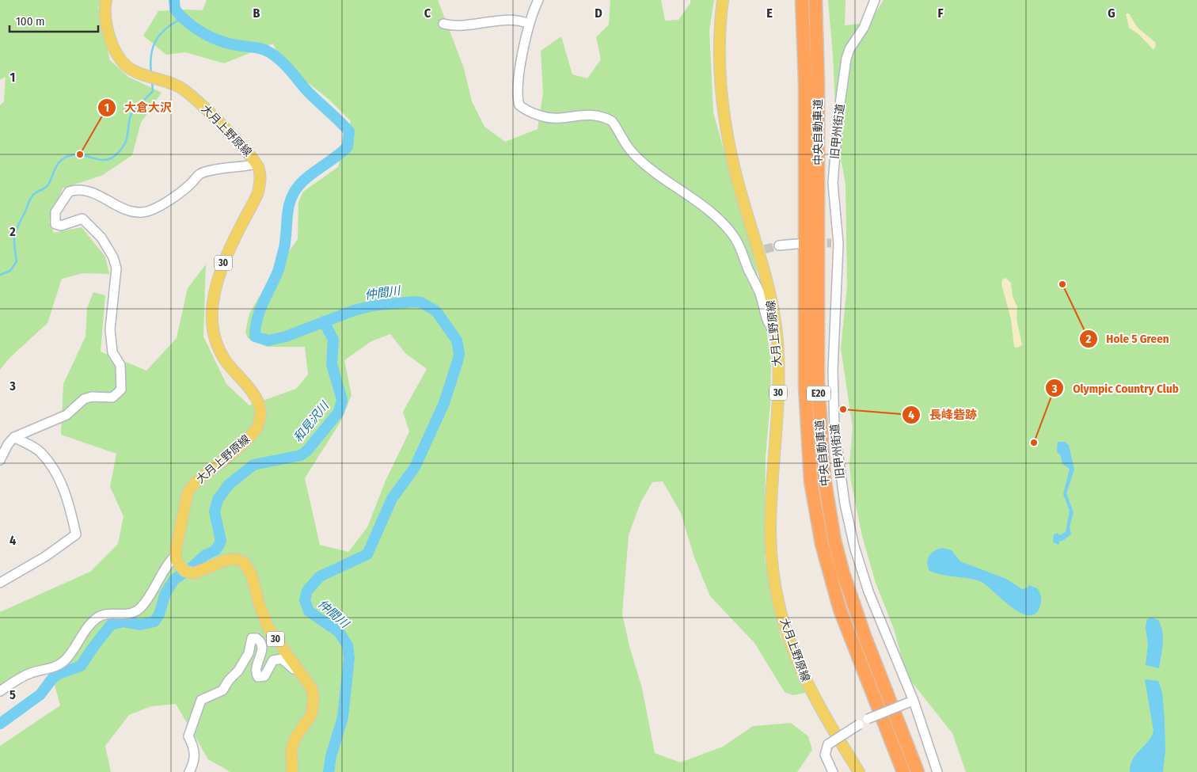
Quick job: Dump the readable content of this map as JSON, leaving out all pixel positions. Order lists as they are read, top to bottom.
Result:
{
  "streets": {
    "highway": ["中央自動車道", "E20"],
    "main road": ["大月上野原線", "30"],
    "street": ["旧甲州街道"]
  },
  "crossings": [
    ["大月上野原線", "30"]
  ],
  "water": ["仲間川", "和見沢川"],
  "places": [
    "大倉大沢",
    "Hole 5 Green",
    "長峰砦跡",
    "Olympic Country Club"
  ],
  "scale_bar": "100 m",
  "grid": {
    "columns": [
      "B",
      "C",
      "D",
      "E",
      "F",
      "G"
    ],
    "rows": [
      "1",
      "2",
      "3",
      "4",
      "5"
    ]
  }
}
